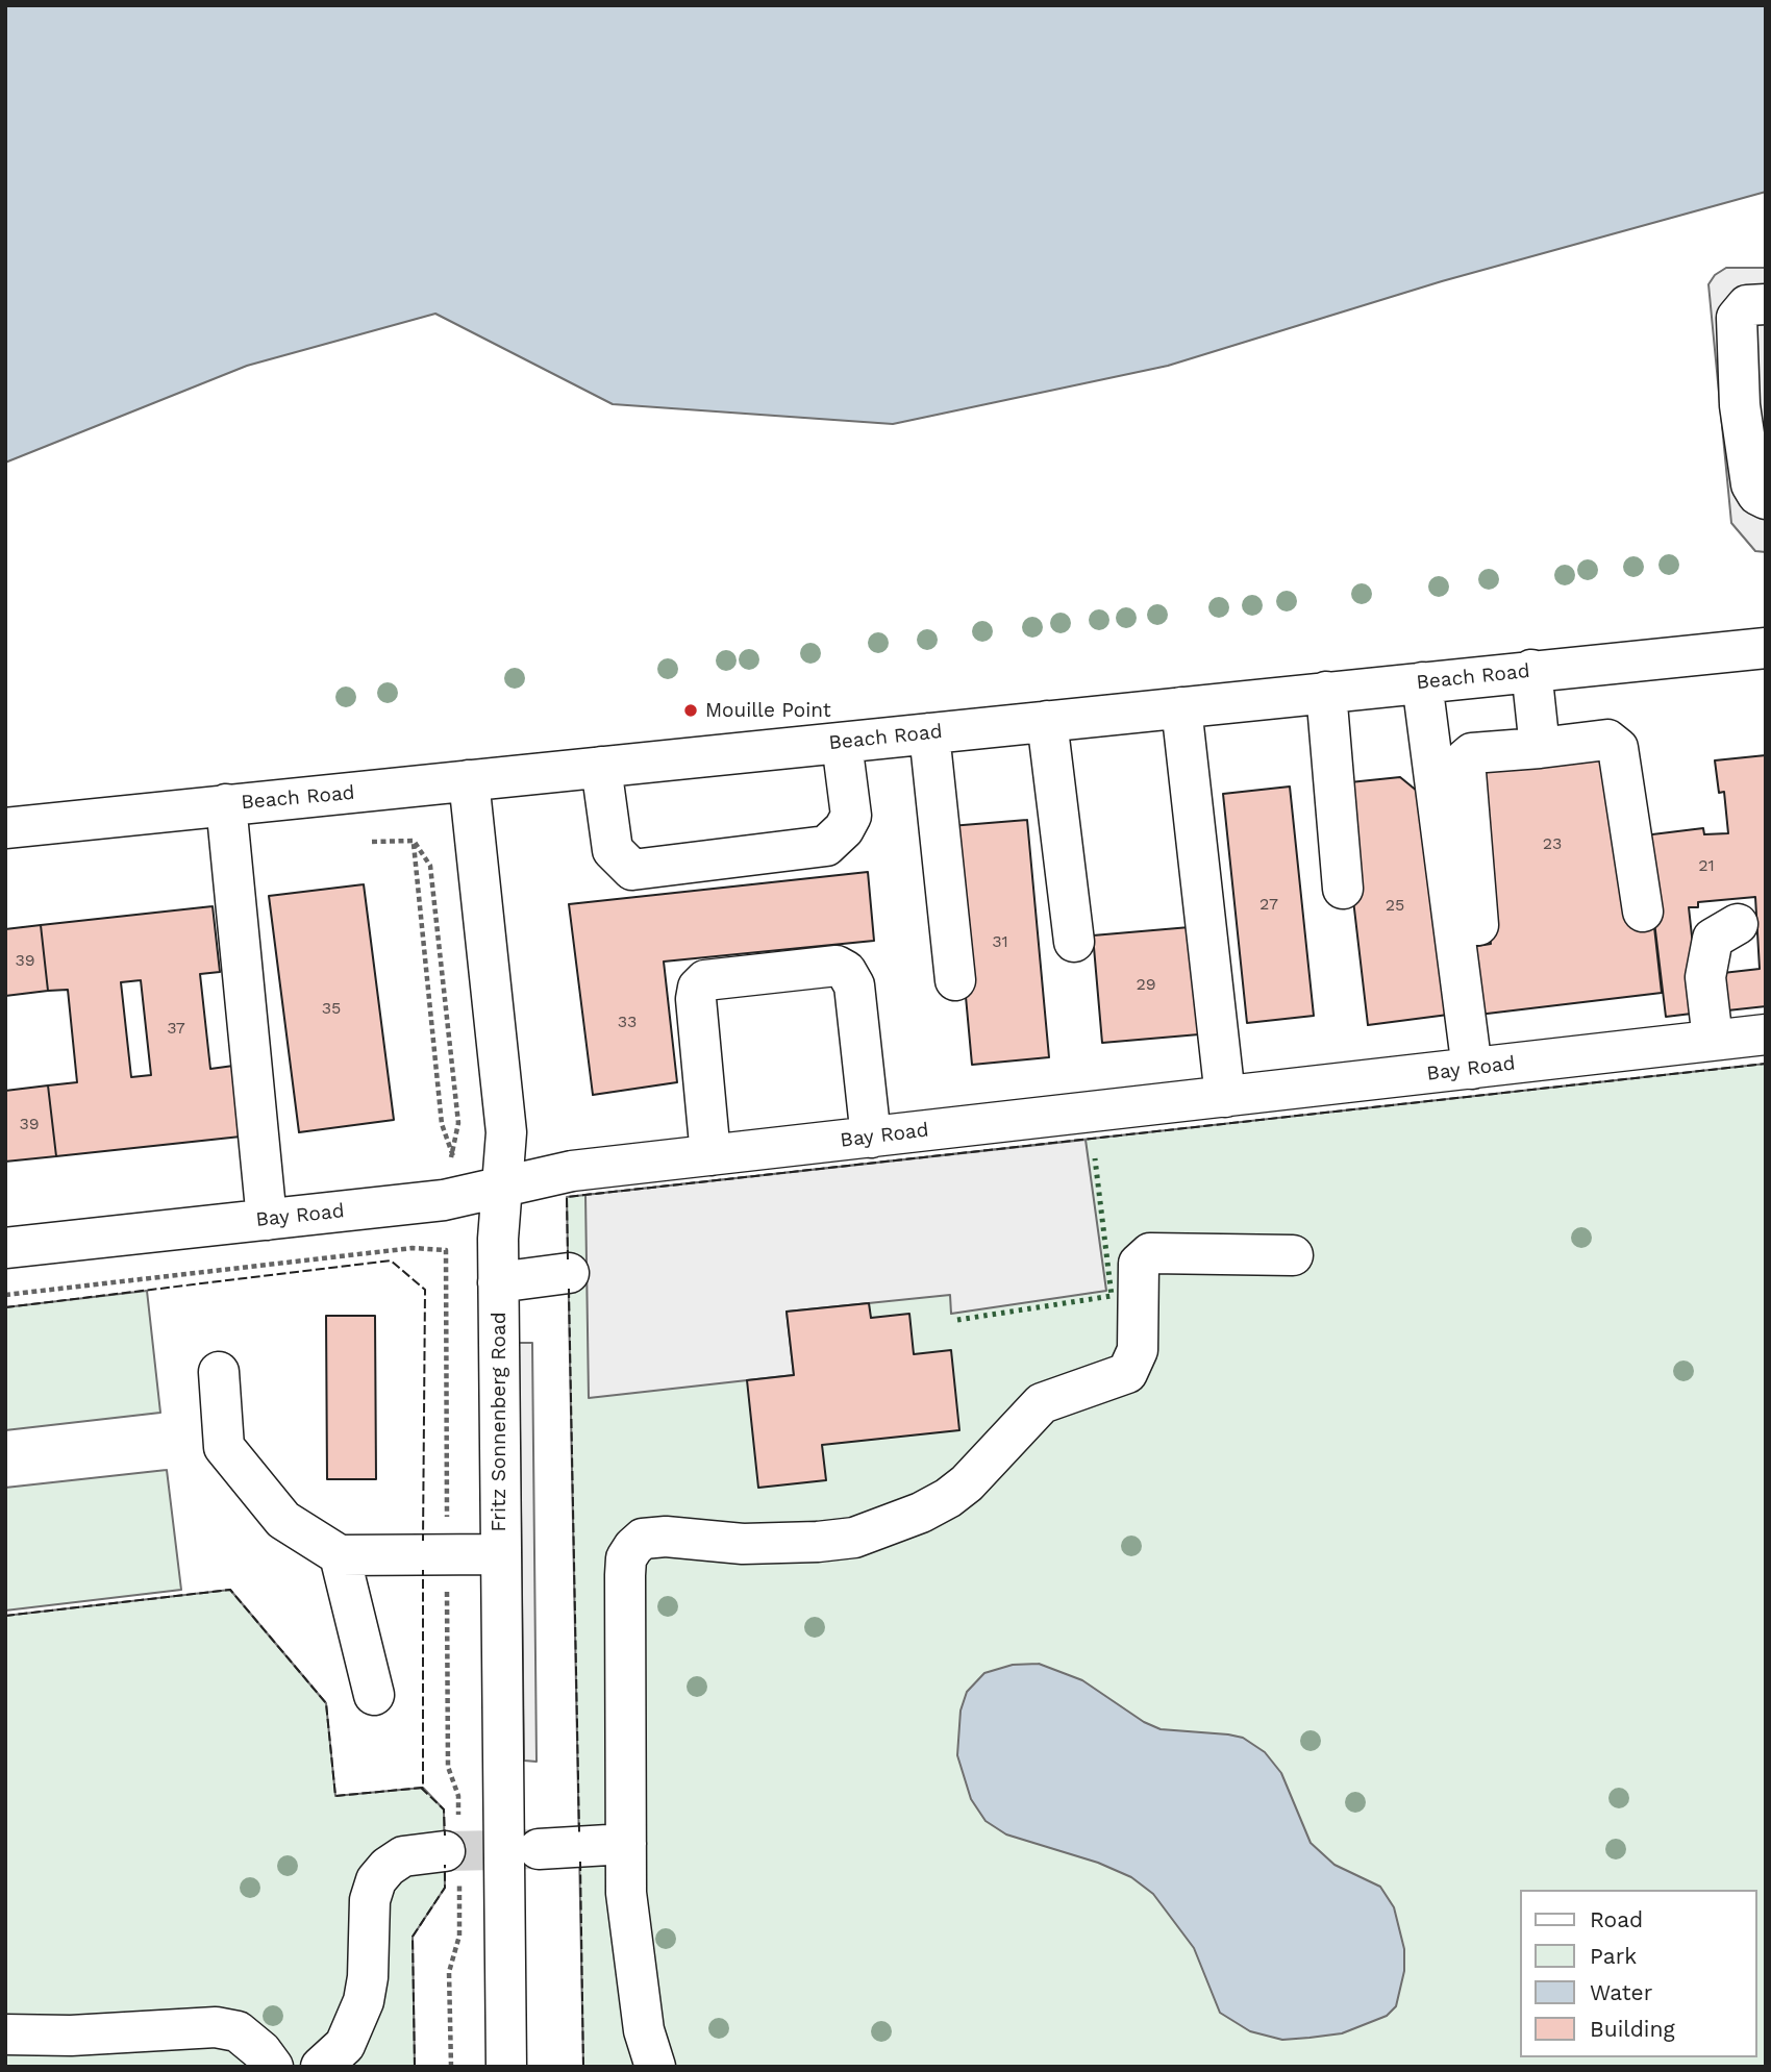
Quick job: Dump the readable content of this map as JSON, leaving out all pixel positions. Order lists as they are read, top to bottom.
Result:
{
  "streets": {
    "street": ["Beach Road", "Bay Road", "Fritz Sonnenberg Road"]
  },
  "crossings": [
    ["Beach Road", "Fritz Sonnenberg Road"],
    ["Bay Road", "Fritz Sonnenberg Road"]
  ],
  "places": ["Mouille Point"],
  "house_numbers": [
    "23",
    "21",
    "27",
    "25",
    "31",
    "39",
    "29",
    "35",
    "33",
    "37",
    "39"
  ],
  "legend": [
    "Road",
    "Park",
    "Water",
    "Building"
  ]
}
